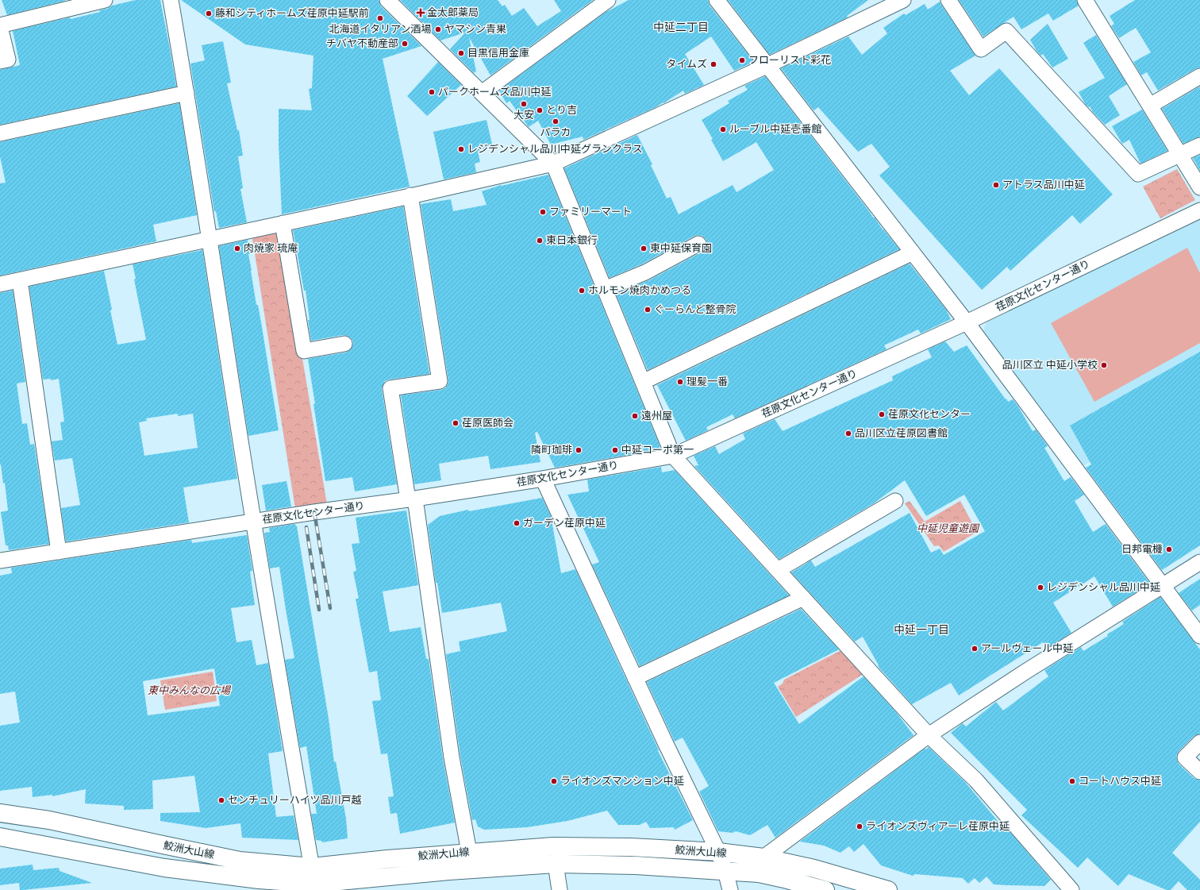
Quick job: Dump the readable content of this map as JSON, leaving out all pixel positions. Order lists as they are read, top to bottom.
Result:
{
  "streets": {
    "main road": ["鮫洲大山線"],
    "street": ["荏原文化センター通り"]
  },
  "districts": ["中延二丁目", "中延一丁目"],
  "parks": ["中延児童遊園", "東中みんなの広場"],
  "places": {
    "health": ["金太郎薬局"],
    "other": [
      "藤和シティホームズ荏原中延駅前",
      "北海道イタリアン酒場",
      "ヤマシン青果",
      "チバヤ不動産部",
      "目黒信用金庫",
      "フローリスト彩花",
      "タイムズ",
      "パークホームズ品川中延",
      "大安",
      "とり吉",
      "パラカ",
      "ルーブル中延壱番館",
      "レジデンシャル品川中延グランクラス",
      "アトラス品川中延",
      "ファミリーマート",
      "東日本銀行",
      "肉焼家 琉庵",
      "東中延保育園",
      "ホルモン焼肉かめつる",
      "ぐーらんど整骨院",
      "品川区立 中延小学校",
      "理髪一番",
      "荏原文化センター",
      "遠州屋",
      "荏原医師会",
      "品川区立荏原図書館",
      "隣町珈琲",
      "中延コーポ第一",
      "ガーデン荏原中延",
      "日邦電機",
      "レジデンシャル品川中延",
      "アールヴェール中延",
      "ライオンズマンション中延",
      "コートハウス中延",
      "センチュリーハイツ品川戸越",
      "ライオンズヴィアーレ荏原中延"
    ]
  }
}
